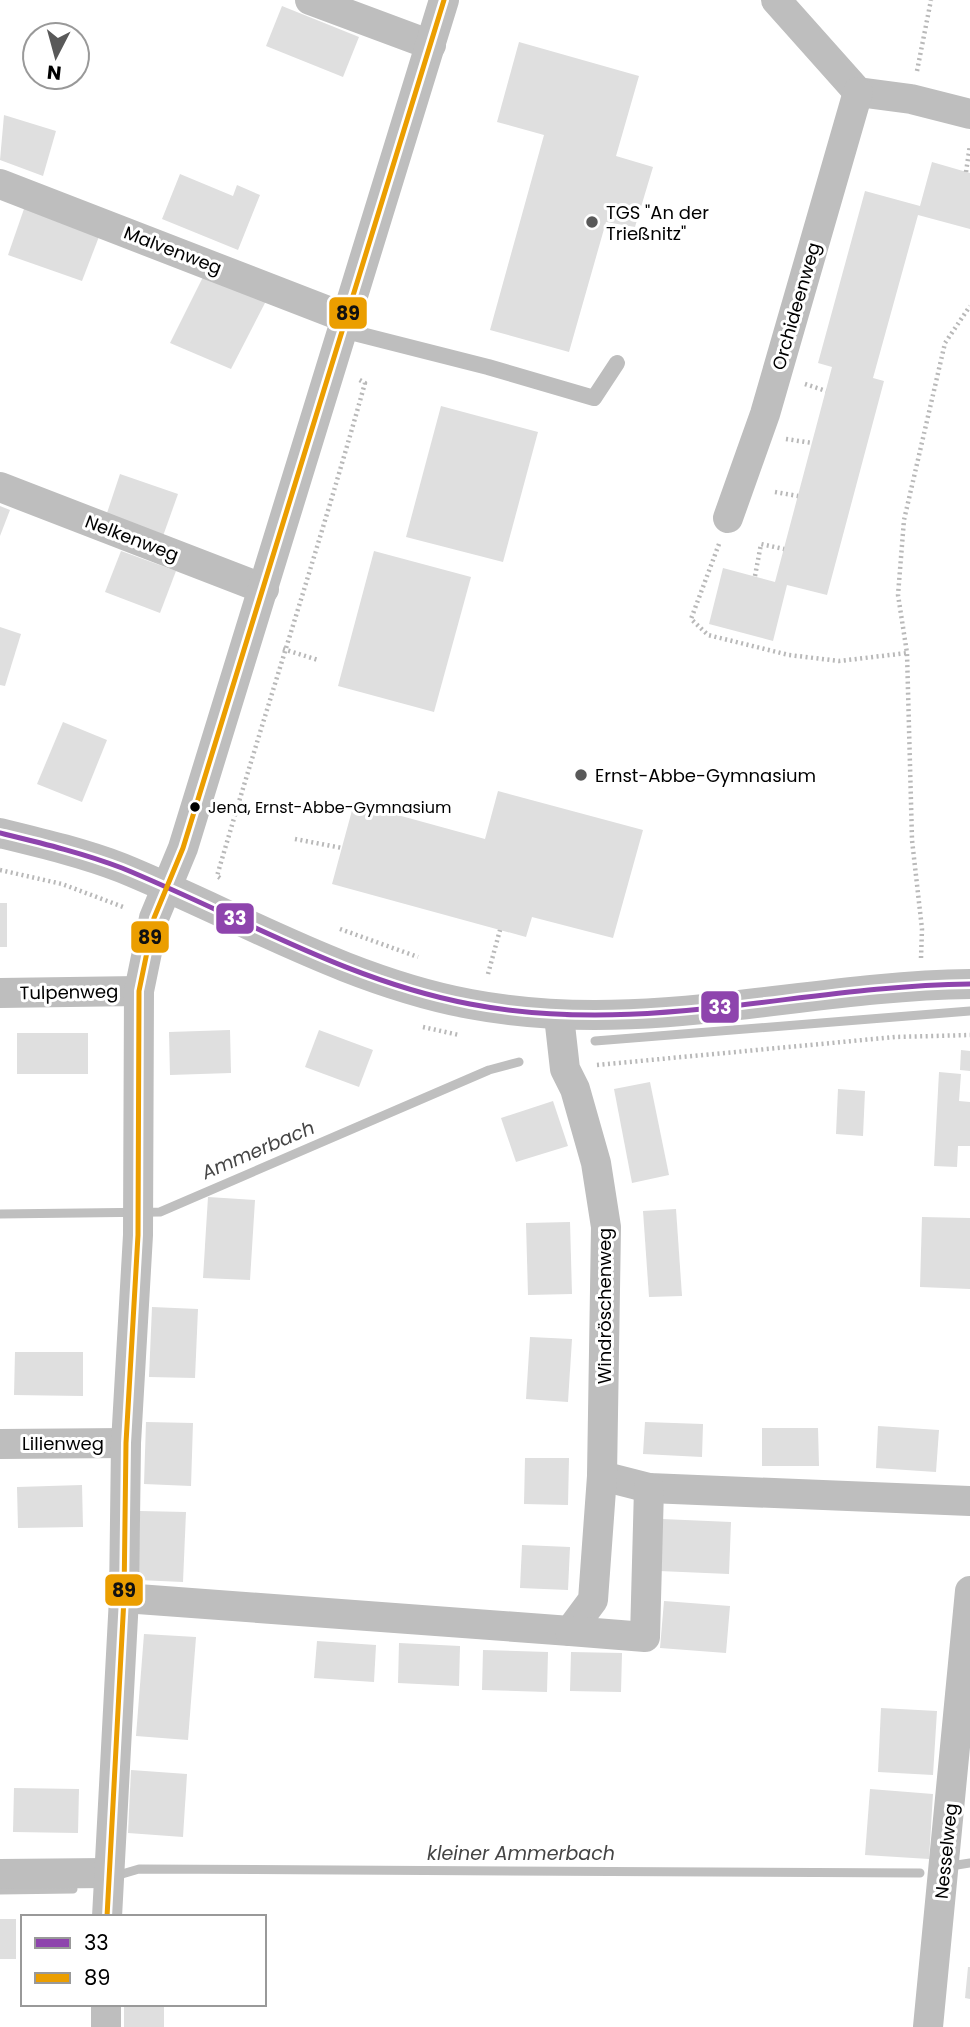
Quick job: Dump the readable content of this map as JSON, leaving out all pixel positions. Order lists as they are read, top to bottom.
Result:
{
  "streets": {
    "street": [
      "Malvenweg",
      "Orchideenweg",
      "Nelkenweg",
      "Tulpenweg",
      "Windröschenweg",
      "Lilienweg",
      "Nesselweg"
    ]
  },
  "water": ["Ammerbach", "kleiner Ammerbach"],
  "places": ["TGS \"An der Trießnitz\"", "Ernst-Abbe-Gymnasium", "Jena, Ernst-Abbe-Gymnasium"],
  "lines": ["transit line 89", "transit line 33"],
  "legend": ["33", "89"],
  "north": "bottom"
}
